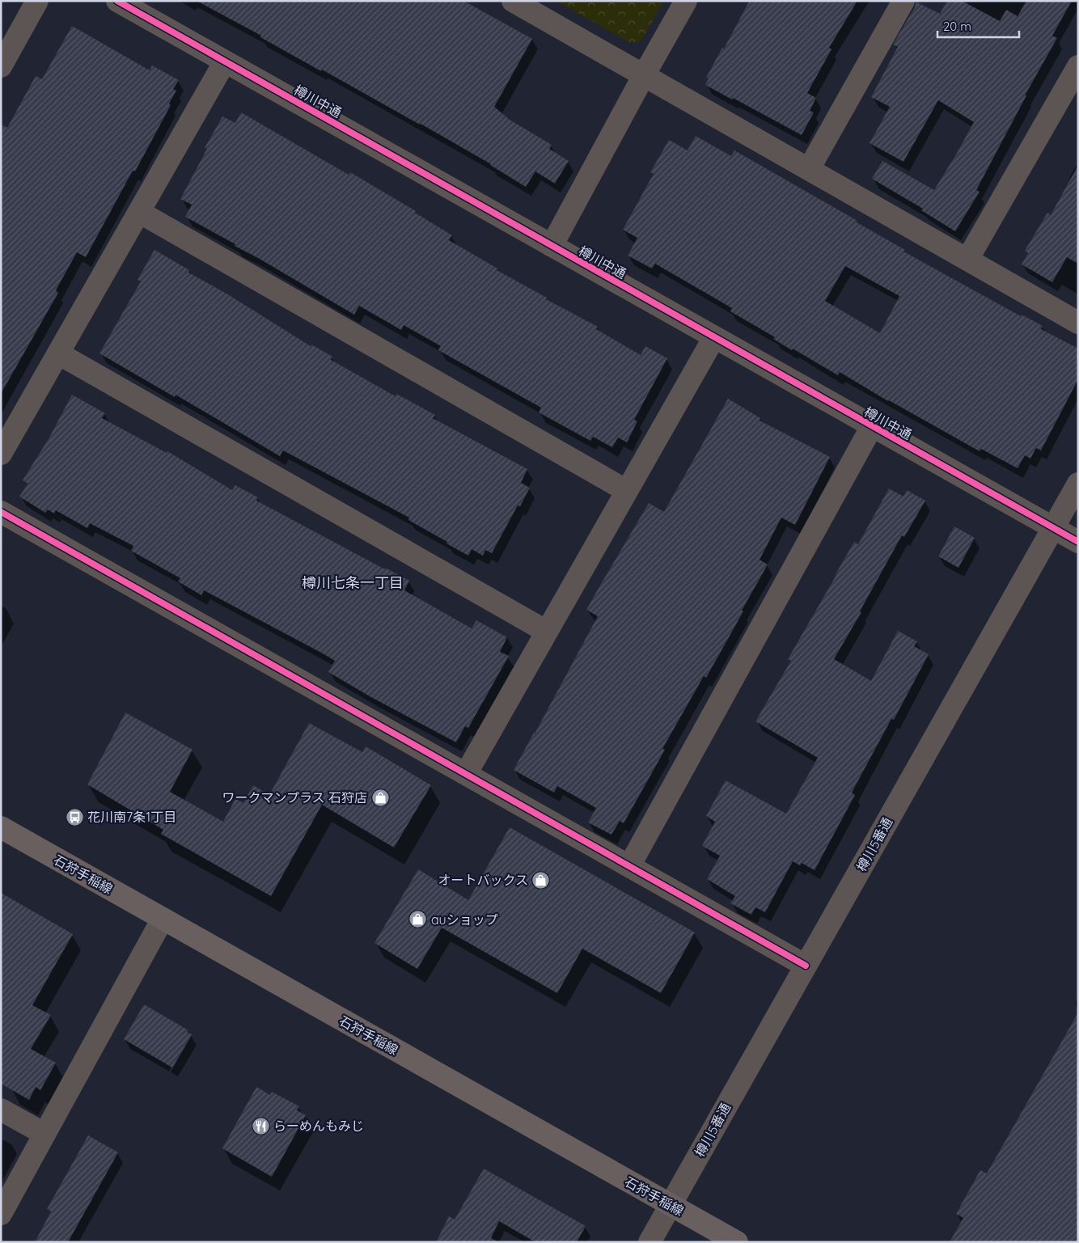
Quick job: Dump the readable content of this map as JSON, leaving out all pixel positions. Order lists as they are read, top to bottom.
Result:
{
  "streets": {
    "main road": ["石狩手稲線"],
    "street": ["樽川中通", "樽川5番通"]
  },
  "crossings": [
    ["樽川中通", "樽川5番通"],
    ["樽川5番通", "石狩手稲線"]
  ],
  "districts": ["樽川七条一丁目"],
  "places": {
    "shop": ["ワークマンプラス 石狩店", "オートバックス", "auショップ"],
    "bus stop": ["花川南7条1丁目"],
    "restaurant": ["らーめんもみじ"]
  },
  "scale_bar": "20 m"
}
